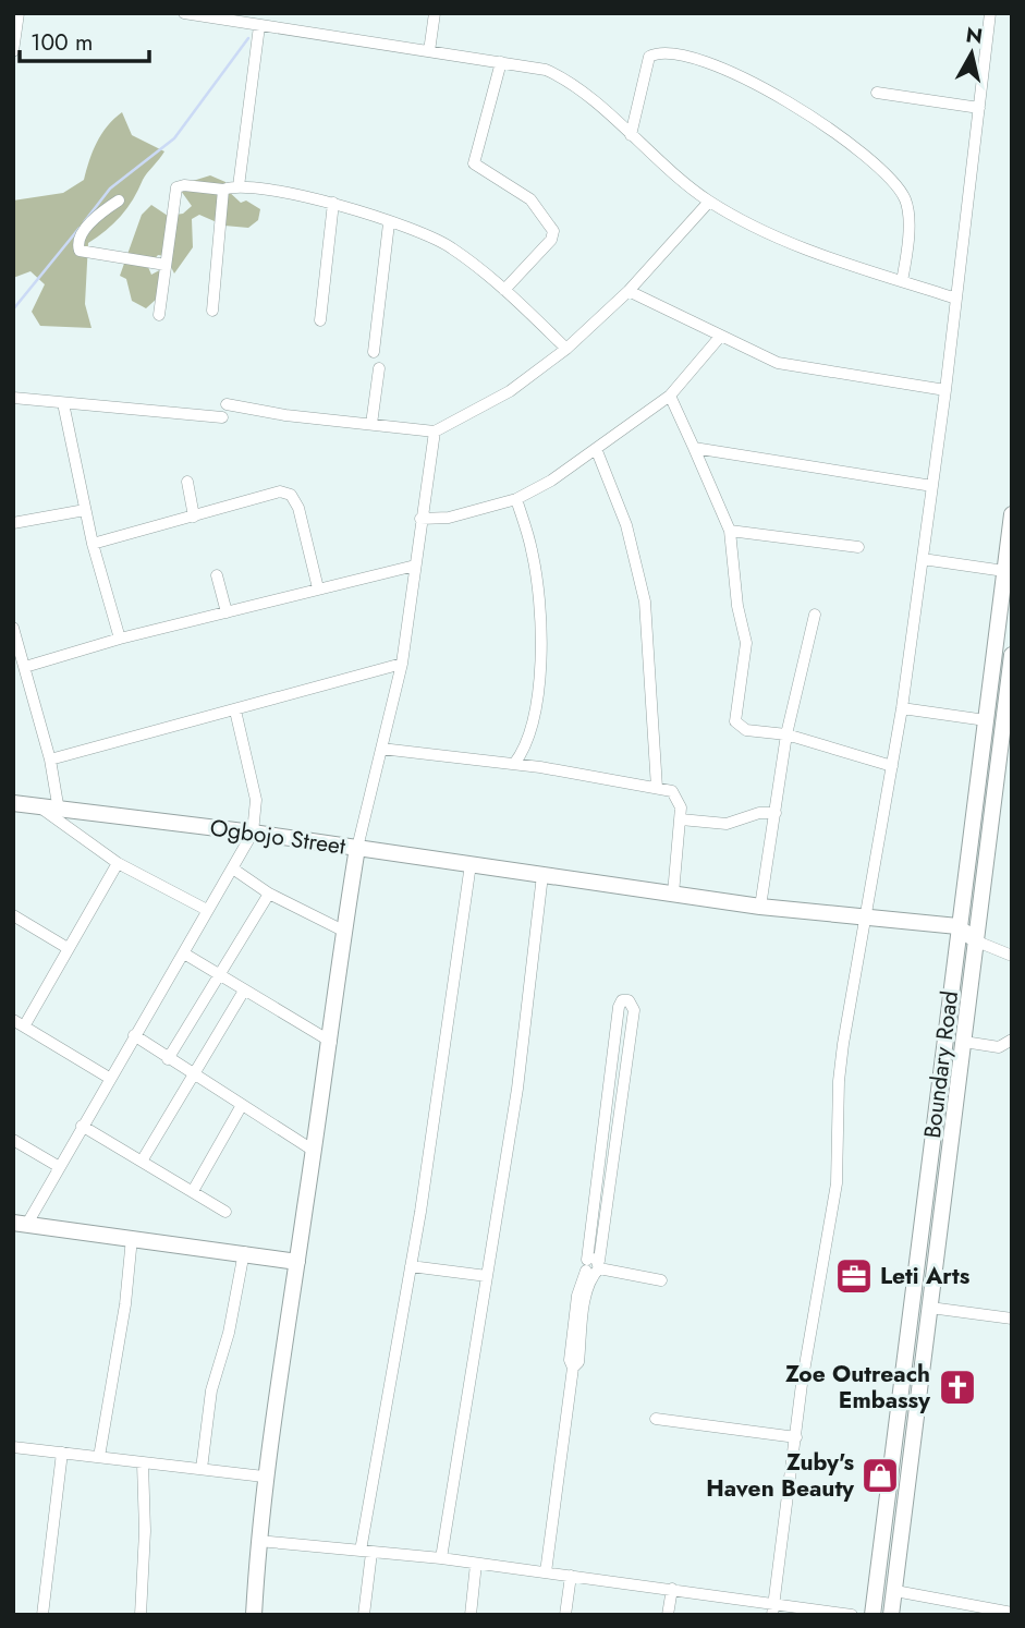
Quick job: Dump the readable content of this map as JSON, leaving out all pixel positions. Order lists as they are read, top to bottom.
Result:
{
  "streets": {
    "main road": ["Ogbojo Street", "Boundary Road"]
  },
  "crossings": [
    ["Ogbojo Street", "Boundary Road"]
  ],
  "places": {
    "office": ["Leti Arts"],
    "church": ["Zoe Outreach Embassy"],
    "shop": ["Zuby's Haven Beauty"]
  },
  "scale_bar": "100 m",
  "north": "top"
}
